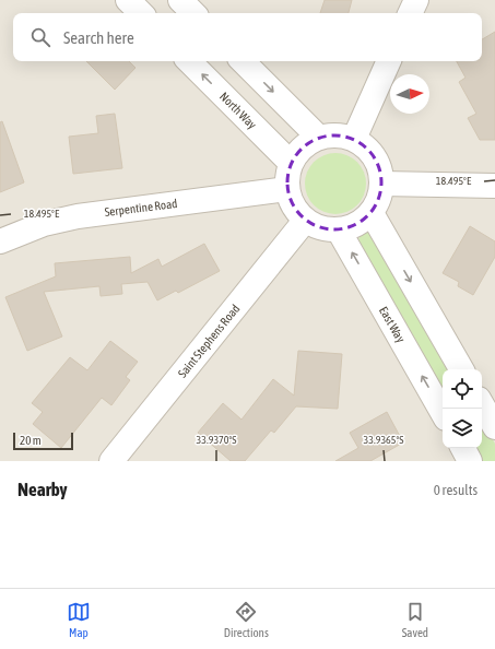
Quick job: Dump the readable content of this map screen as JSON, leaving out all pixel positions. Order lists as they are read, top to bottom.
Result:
{
  "streets": {
    "street": [
      "North Way",
      "Serpentine Road",
      "East Way",
      "Saint Stephens Road"
    ]
  },
  "crossings": [
    ["North Way", "Serpentine Road"],
    ["North Way", "East Way"],
    ["North Way", "Saint Stephens Road"],
    ["Serpentine Road", "East Way"],
    ["Serpentine Road", "Saint Stephens Road"],
    ["East Way", "Saint Stephens Road"]
  ],
  "scale_bar": "20 m",
  "north": "right",
  "page": {
    "search": "Search here",
    "scale": "20 m",
    "heading": ["Nearby", "0 results"],
    "nav": ["Map", "Directions", "Saved"]
  },
  "coordinates": ["18.495°E", "33.9370°S", "33.9365°S"]
}
